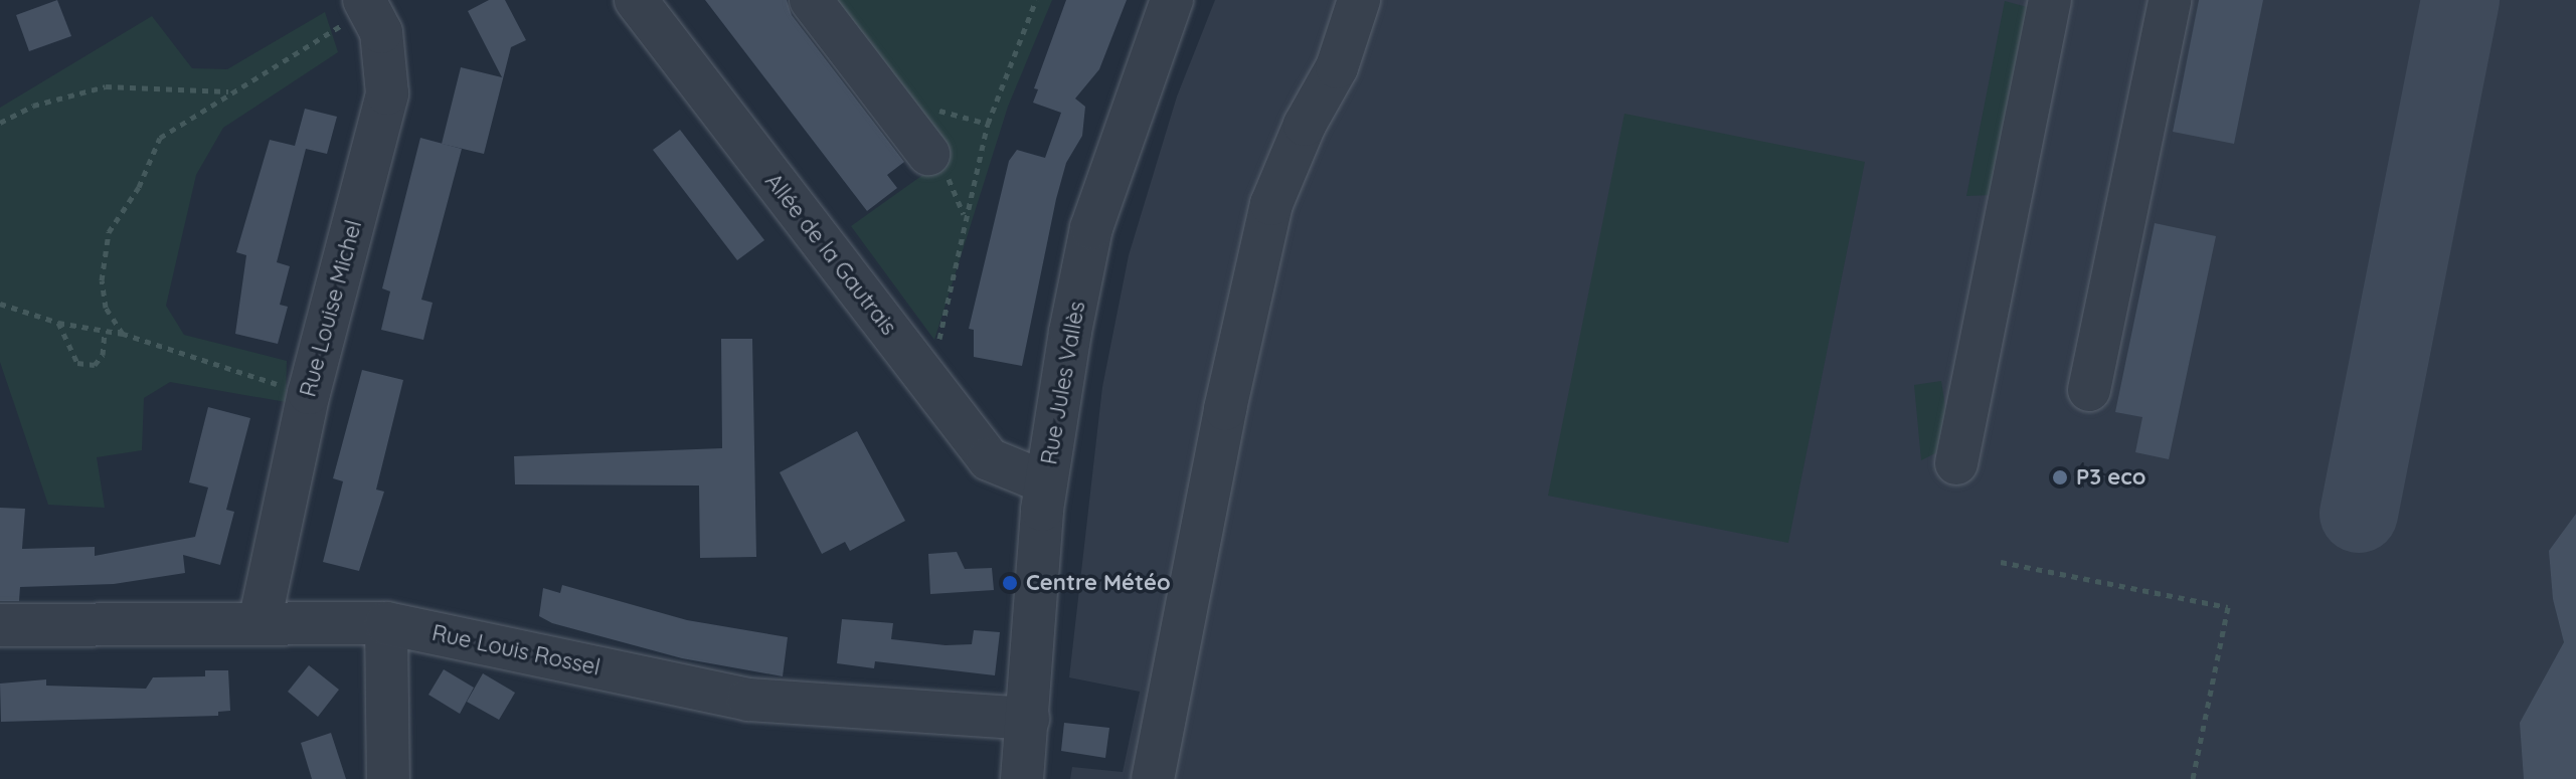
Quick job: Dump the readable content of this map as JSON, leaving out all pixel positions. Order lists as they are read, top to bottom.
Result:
{
  "streets": {
    "street": [
      "Allée de la Gautrais",
      "Rue Louise Michel",
      "Rue Jules Vallès",
      "Rue Louis Rossel"
    ]
  },
  "crossings": [
    ["Allée de la Gautrais", "Rue Jules Vallès"],
    ["Rue Louise Michel", "Rue Louis Rossel"],
    ["Rue Jules Vallès", "Rue Louis Rossel"]
  ],
  "places": ["P3 eco", "Centre Météo"]
}
